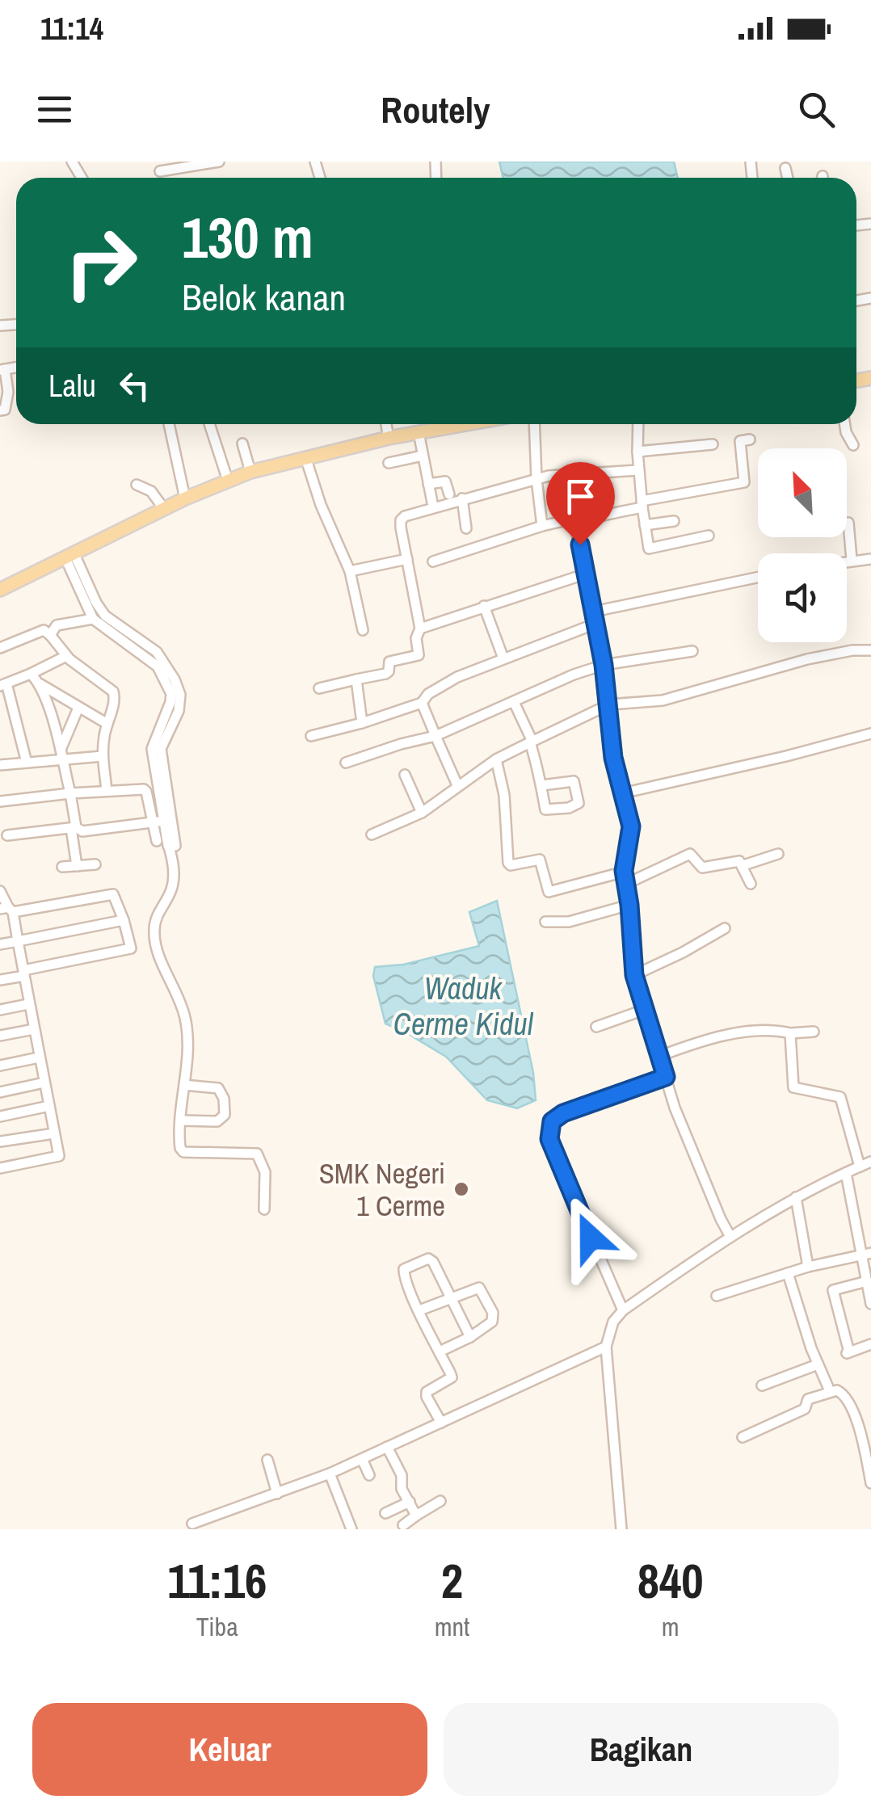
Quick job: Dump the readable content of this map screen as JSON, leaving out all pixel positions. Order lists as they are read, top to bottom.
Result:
{
  "water": ["Waduk Cerme Kidul"],
  "places": ["SMK Negeri 1 Cerme"],
  "north": "top left",
  "page": {
    "status": "11:14",
    "header": "Routely",
    "turn": ["130 m", "Belok kanan"],
    "then": "Lalu",
    "eta": [
      "11:16",
      "Tiba",
      "2",
      "mnt",
      "840",
      "m"
    ],
    "buttons": ["Keluar", "Bagikan"]
  }
}
